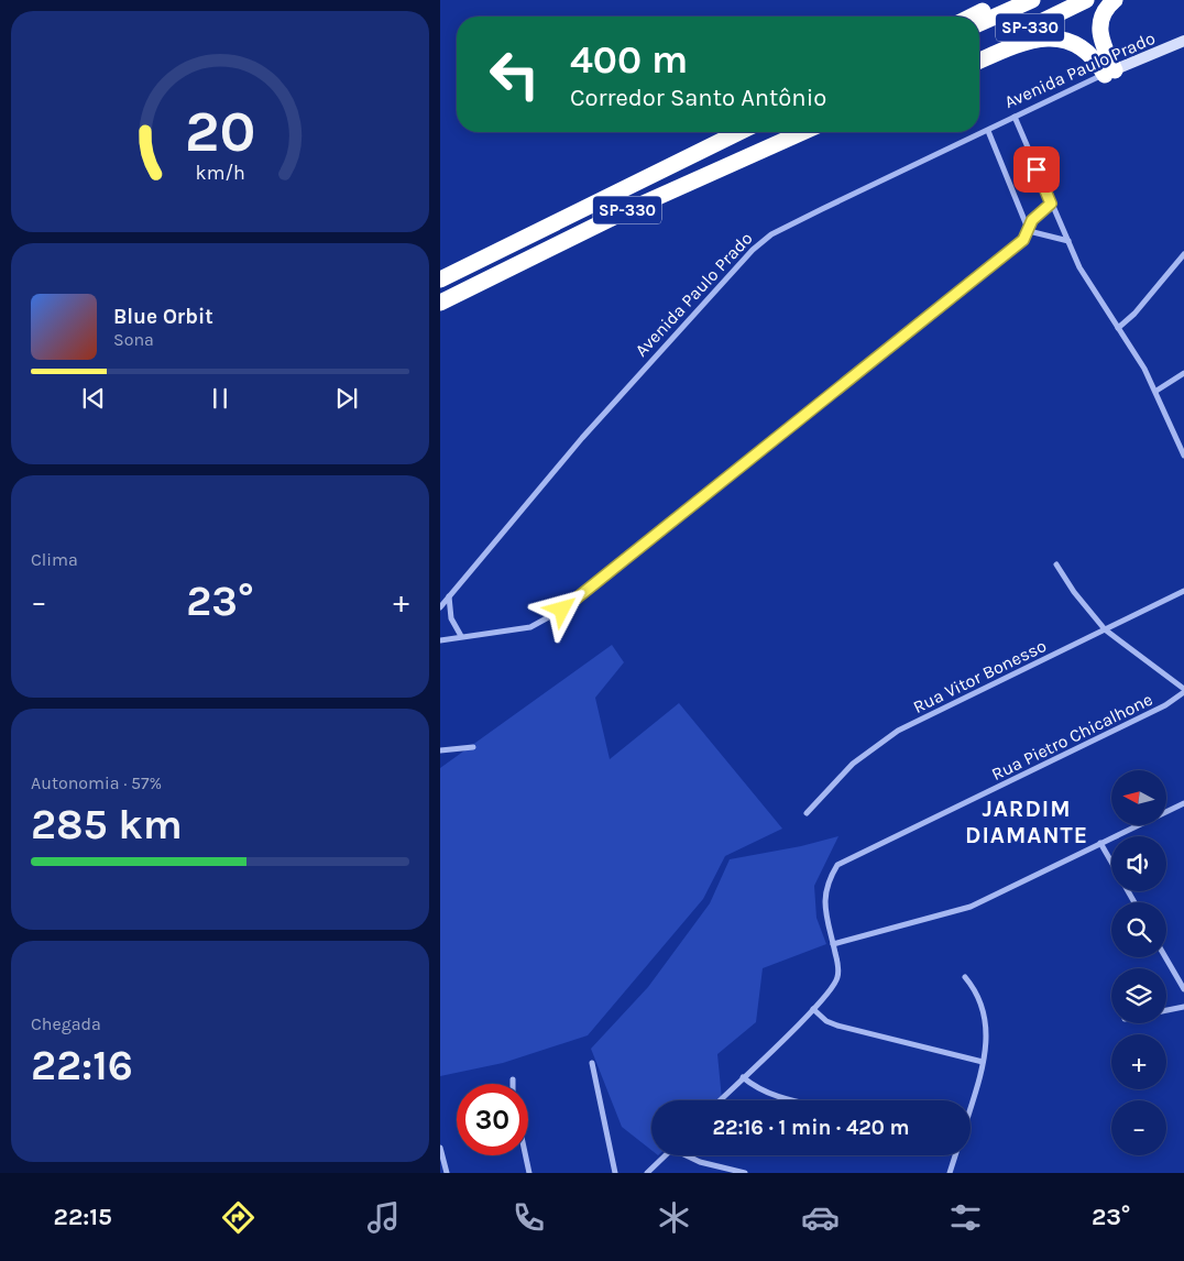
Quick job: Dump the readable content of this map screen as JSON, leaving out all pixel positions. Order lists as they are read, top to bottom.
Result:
{
  "streets": {
    "highway": ["SP-330"],
    "street": ["Avenida Paulo Prado", "Rua Vitor Bonesso", "Rua Pietro Chicalhone"]
  },
  "districts": ["JARDIM DIAMANTE"],
  "north": "left",
  "page": {
    "turn": ["400 m", "Corredor Santo Antônio"],
    "song": ["Blue Orbit", "Sona"],
    "tile": [
      "Clima",
      ["Autonomia · 57%", "285 km"],
      ["Chegada", "22:16"]
    ],
    "heat": ["−", "23°", "+"],
    "map_buttons": ["+", "−"],
    "limit": "30",
    "trip": "22:16 · 1 min · 420 m",
    "tabs": ["22:15", "23°"],
    "gauge": ["20", "km/h"]
  }
}
